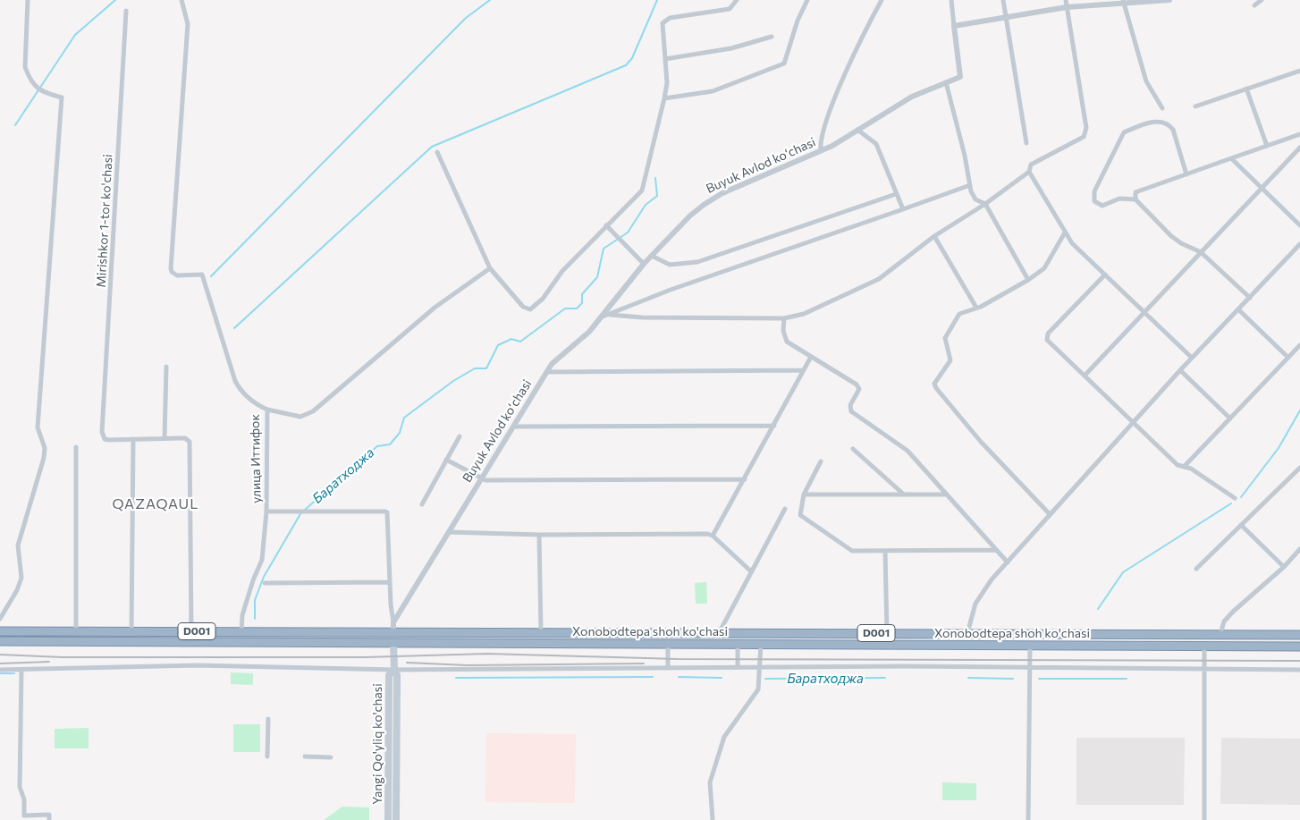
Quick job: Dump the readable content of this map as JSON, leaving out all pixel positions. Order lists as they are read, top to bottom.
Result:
{
  "streets": {
    "highway": ["D001", "Xonobodtepa shoh ko'chasi"],
    "main road": ["Yangi Qo'yliq ko'chasi"],
    "street": ["Buyuk Avlod koʻchasi", "Mirishkor 1-tor ko'chasi", "улица Иттифок"]
  },
  "crossings": [
    ["Buyuk Avlod koʻchasi", "Xonobodtepa shoh ko'chasi"],
    ["улица Иттифок", "Xonobodtepa shoh ko'chasi"],
    ["Xonobodtepa shoh ko'chasi", "Yangi Qo'yliq ko'chasi"]
  ],
  "districts": ["QAZAQAUL"],
  "water": ["Баратходжа"]
}
